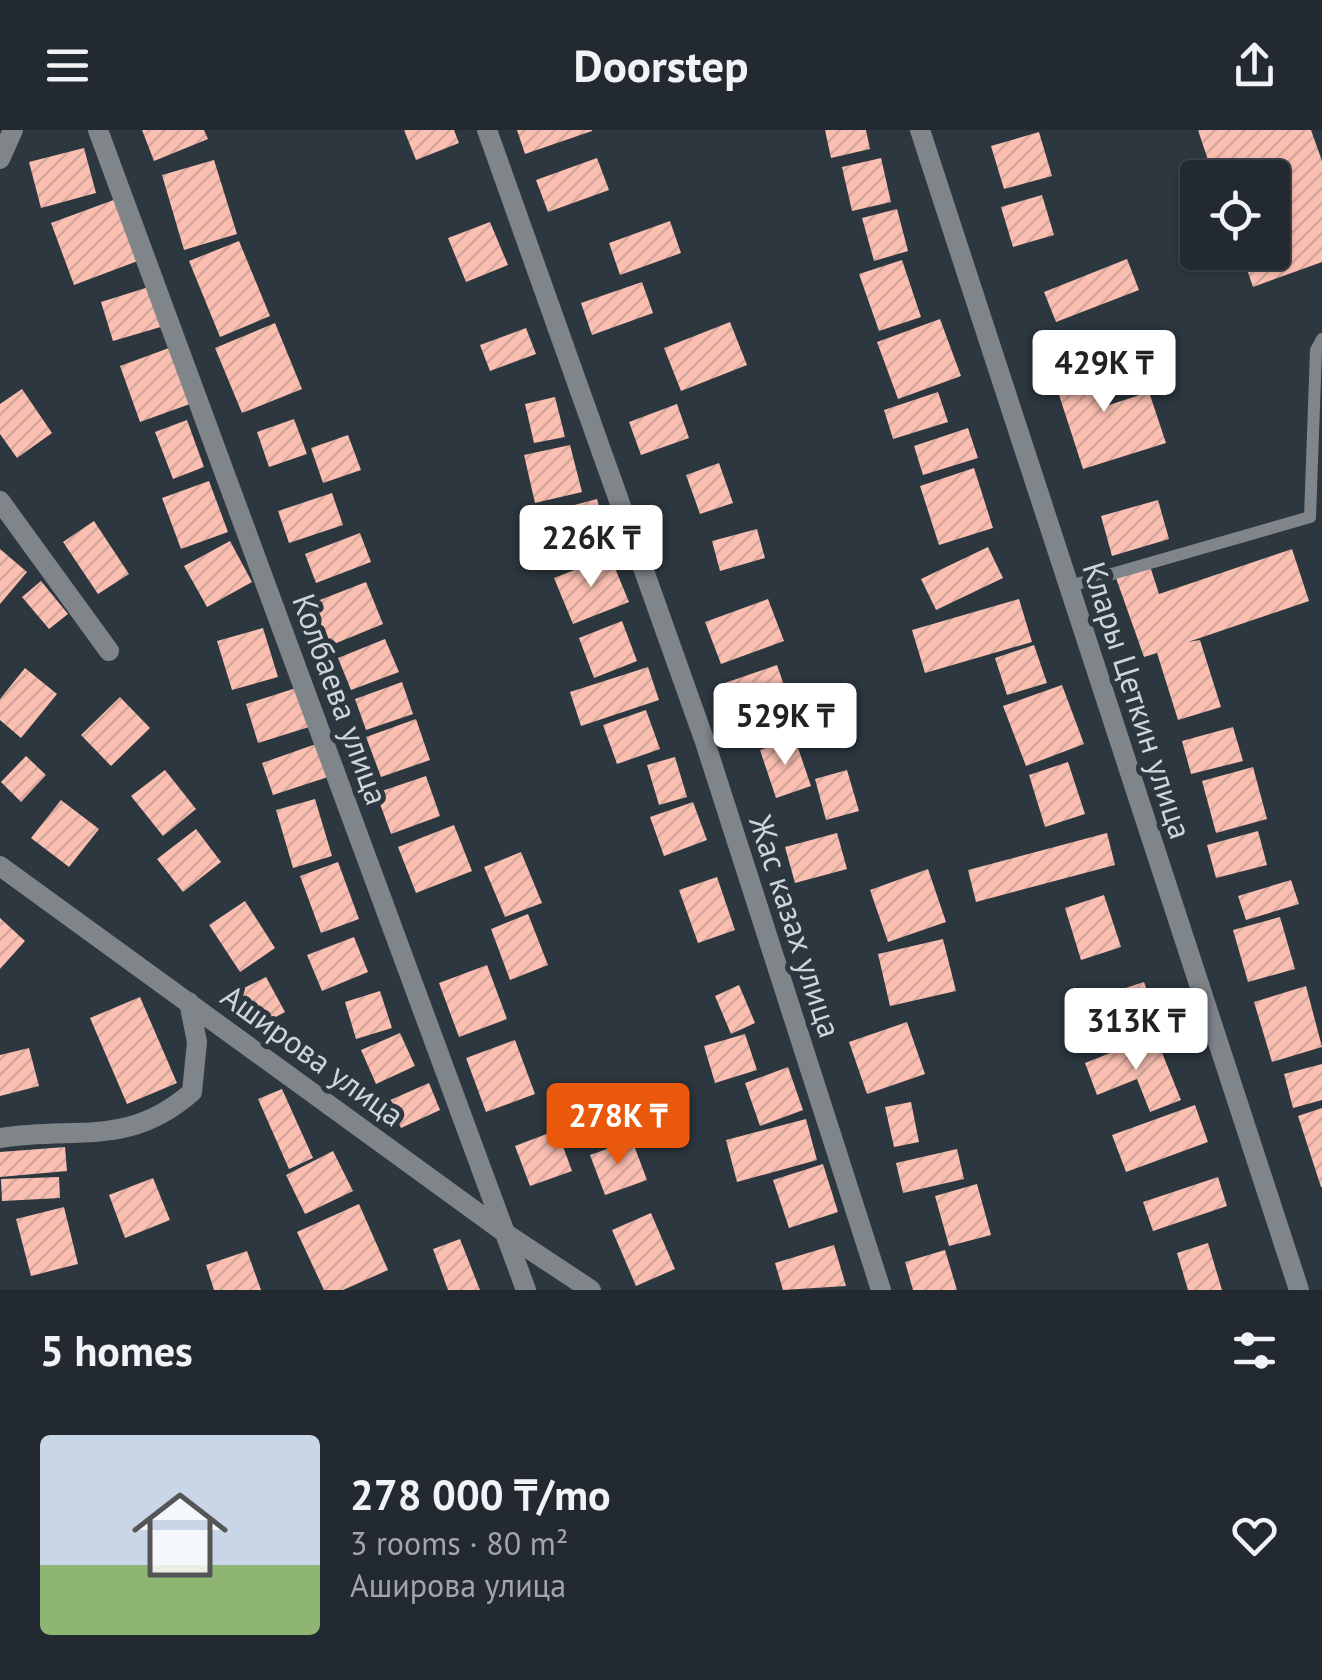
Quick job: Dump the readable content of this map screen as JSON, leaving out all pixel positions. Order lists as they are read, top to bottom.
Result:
{
  "streets": {
    "street": [
      "Колбаева улица",
      "Клары Цеткин улица",
      "Жас казах улица",
      "Аширова улица"
    ]
  },
  "crossings": [
    ["Колбаева улица", "Аширова улица"]
  ],
  "page": {
    "header": "Doorstep",
    "price": [
      "429K ₸",
      "226K ₸",
      "529K ₸",
      "313K ₸",
      "278K ₸"
    ],
    "heading": "5 homes",
    "list": [
      {
        "name": "278 000 ₸/mo",
        "note": "3 rooms · 80 m² · Аширова улица"
      }
    ]
  }
}
